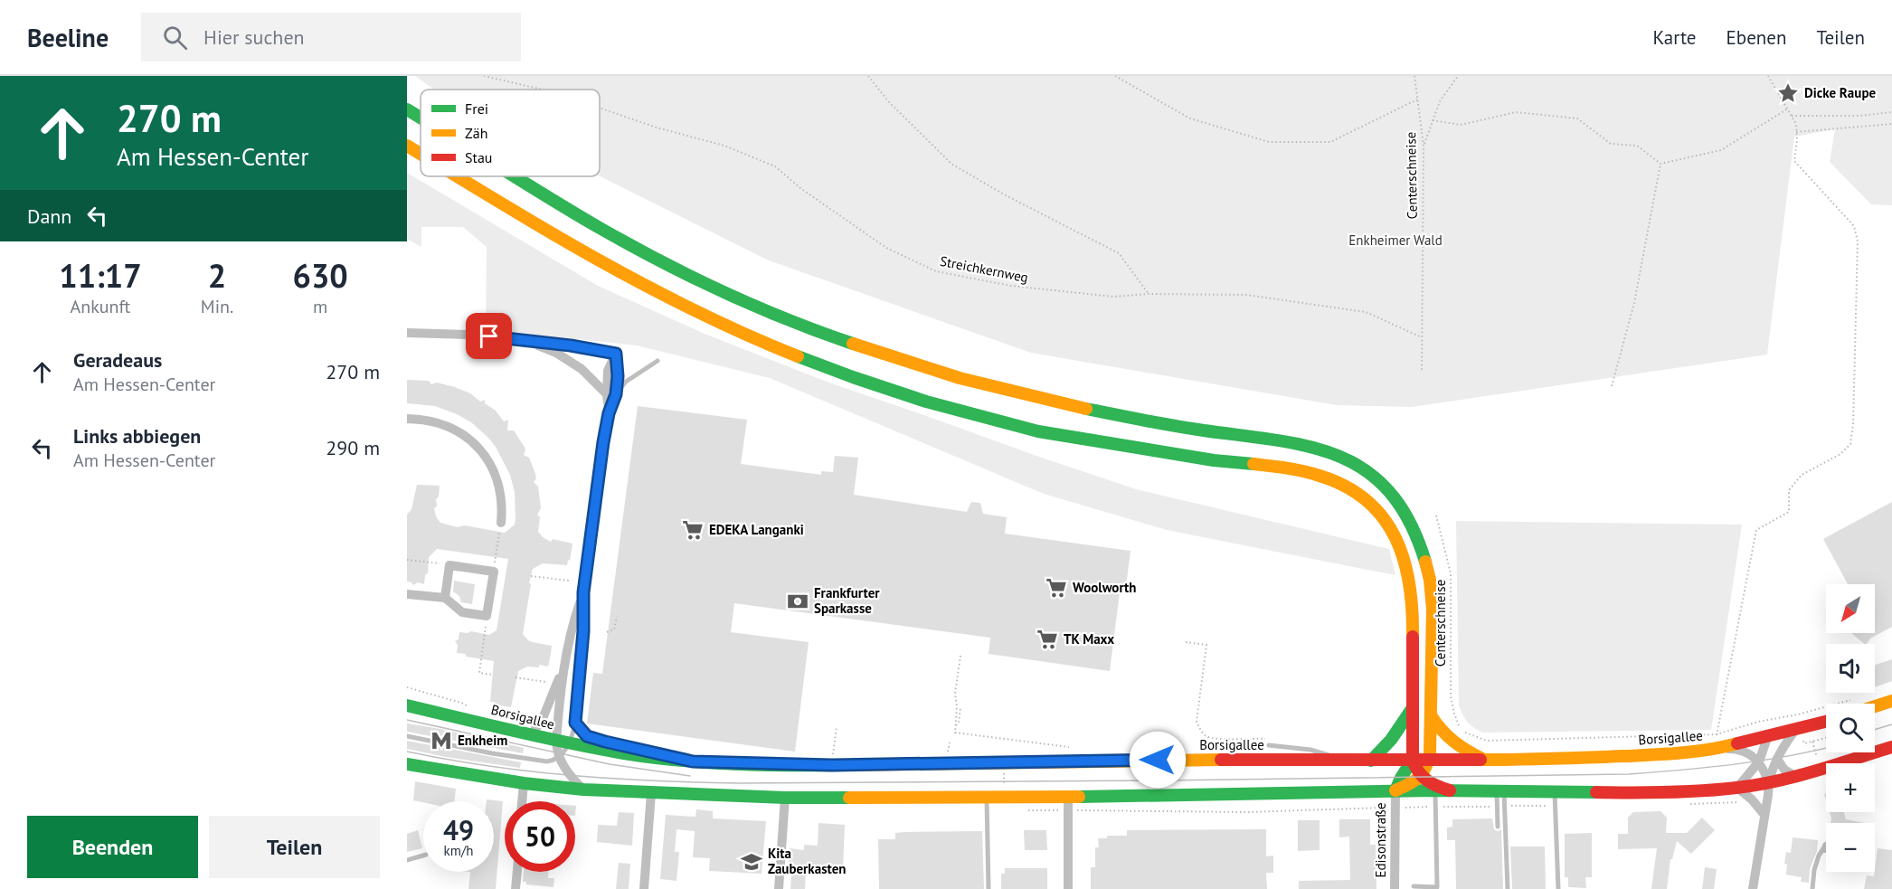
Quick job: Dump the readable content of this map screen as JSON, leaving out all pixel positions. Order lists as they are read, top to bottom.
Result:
{
  "streets": {
    "main road": ["Borsigallee"],
    "street": ["Edisonstraße"],
    "path": ["Centerschneise", "Streichkernweg"]
  },
  "crossings": [
    ["Centerschneise", "Streichkernweg"]
  ],
  "parks": ["Enkheimer Wald"],
  "places": {
    "place": ["Dicke Raupe"],
    "supermarket": ["EDEKA Langanki", "Woolworth", "TK Maxx"],
    "bank": ["Frankfurter Sparkasse"],
    "metro station": ["Enkheim"],
    "school or university": ["Kita Zauberkasten"]
  },
  "legend": ["Frei", "Zäh", "Stau"],
  "north": "bottom left",
  "page": {
    "header": "Beeline",
    "search": "Hier suchen",
    "nav": ["Karte", "Ebenen", "Teilen"],
    "turn": ["270 m", "Am Hessen-Center"],
    "then": "Dann",
    "eta": [
      "11:17",
      "Ankunft",
      "2",
      "Min.",
      "630",
      "m"
    ],
    "list": [
      {
        "name": "Geradeaus",
        "note": "Am Hessen-Center",
        "value": "270 m"
      },
      {
        "name": "Links abbiegen",
        "note": "Am Hessen-Center",
        "value": "290 m"
      }
    ],
    "map_buttons": ["+", "−"],
    "speed": "49 km/h",
    "limit": "50",
    "buttons": ["Beenden", "Teilen"]
  }
}
